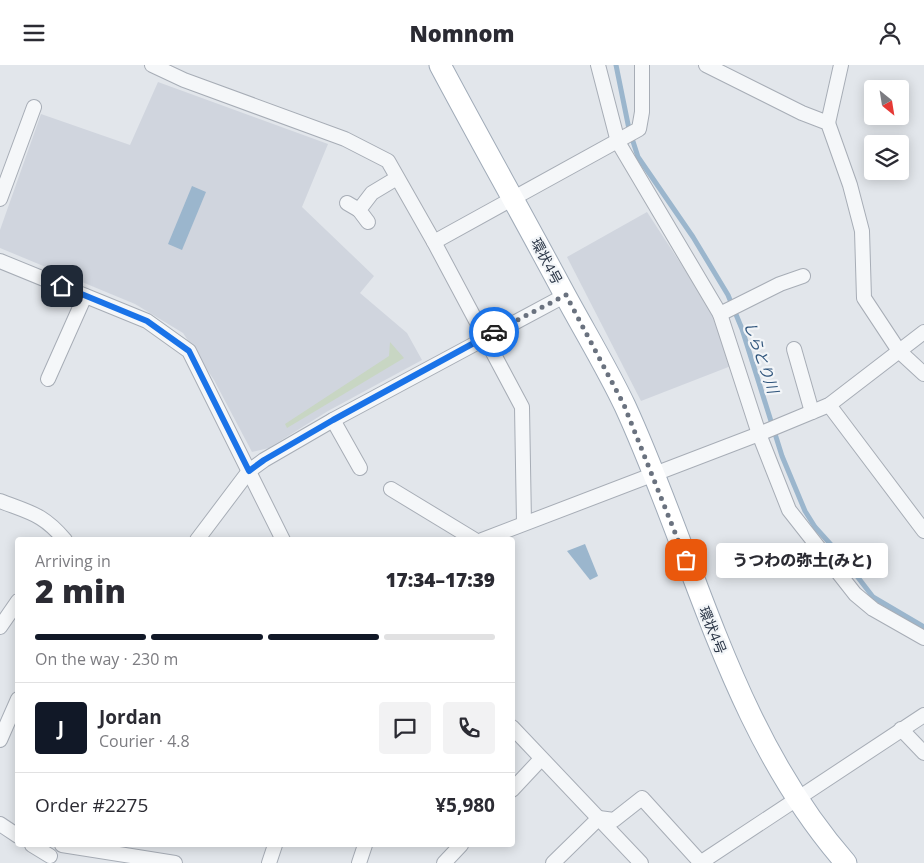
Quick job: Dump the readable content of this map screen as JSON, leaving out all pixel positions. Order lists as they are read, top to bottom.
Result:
{
  "streets": {
    "main road": ["環状4号"]
  },
  "water": ["しらとり川"],
  "places": ["うつわの弥土(みと)"],
  "north": "bottom right",
  "page": {
    "header": "Nomnom",
    "heading": ["2 min", "Arriving in", "17:34–17:39"],
    "panel": [
      "Jordan",
      "Courier · 4.8",
      "Order #2275",
      "¥5,980"
    ],
    "bubble": "うつわの弥土(みと)",
    "bar": "On the way · 230 m",
    "round": "J"
  }
}
